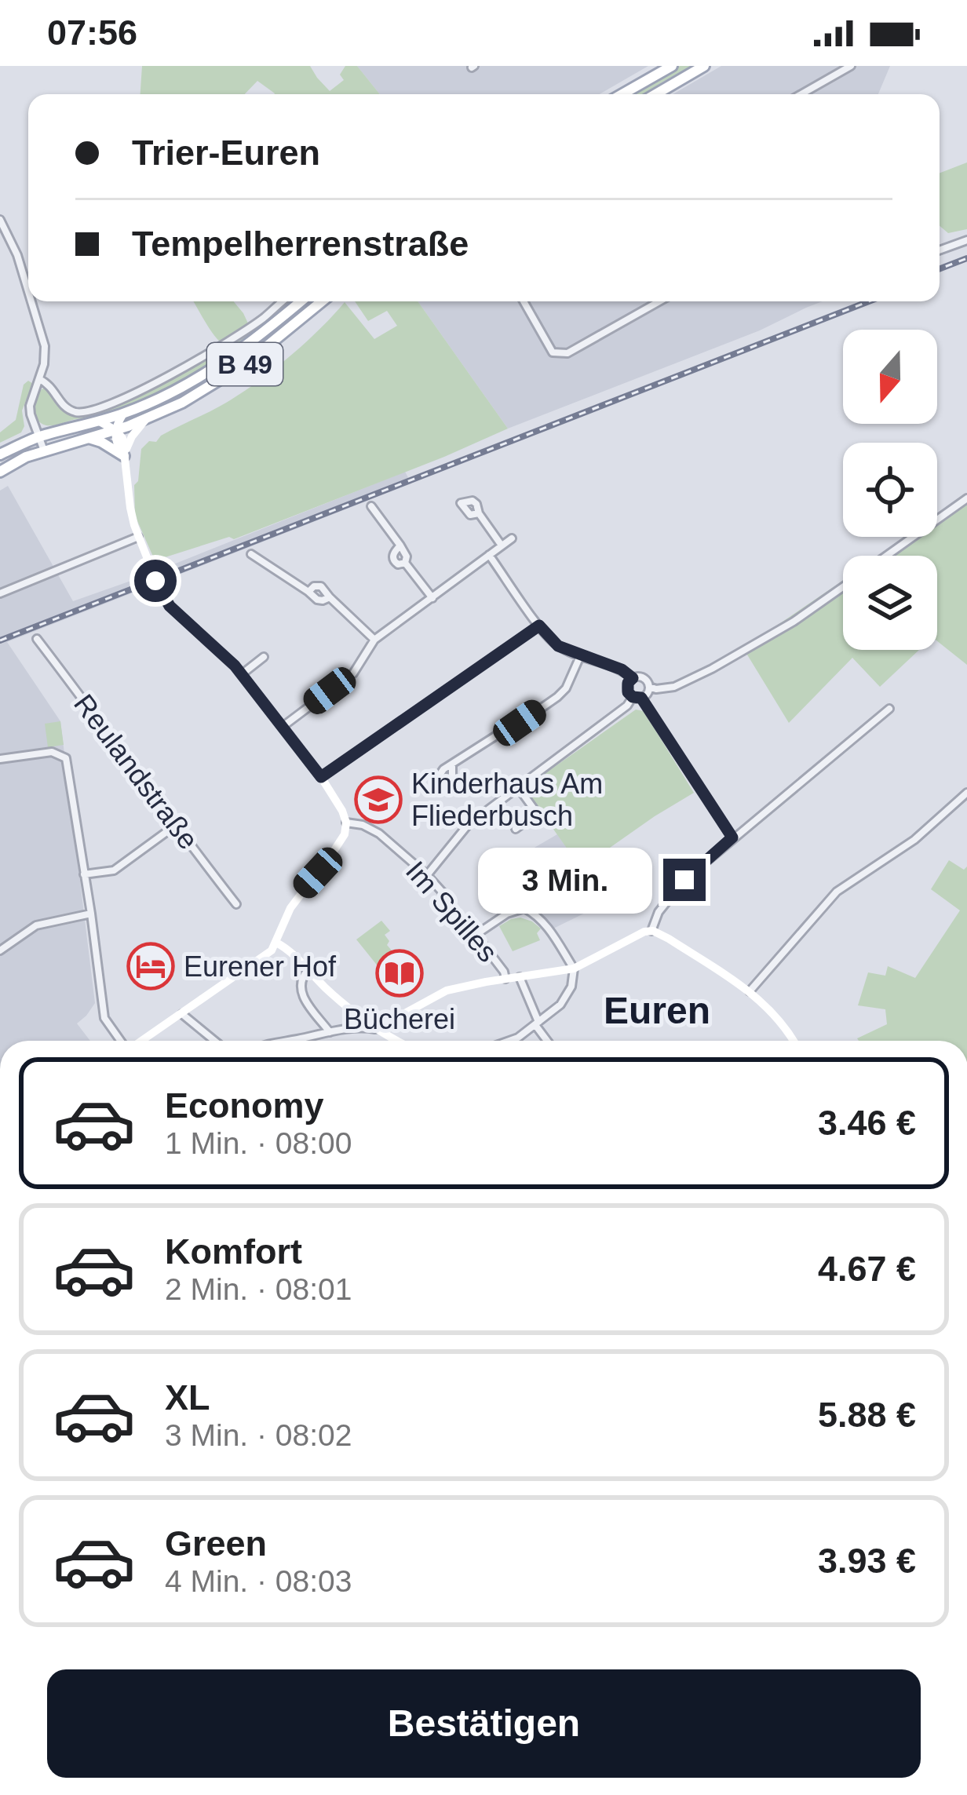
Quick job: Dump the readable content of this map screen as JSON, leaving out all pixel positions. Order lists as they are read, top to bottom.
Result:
{
  "streets": {
    "main road": ["B 49"],
    "street": ["Reulandstraße", "Im Spilles"]
  },
  "districts": ["Euren"],
  "places": {
    "school or university": ["Kinderhaus Am Fliederbusch"],
    "hotel": ["Eurener Hof"],
    "library": ["Bücherei"]
  },
  "north": "bottom",
  "page": {
    "status": "07:56",
    "banner": ["Trier-Euren", "Tempelherrenstraße"],
    "bubble": "3 Min.",
    "list": [
      {
        "name": "Economy",
        "note": "1 Min. · 08:00",
        "value": "3.46 €"
      },
      {
        "name": "Komfort",
        "note": "2 Min. · 08:01",
        "value": "4.67 €"
      },
      {
        "name": "XL",
        "note": "3 Min. · 08:02",
        "value": "5.88 €"
      },
      {
        "name": "Green",
        "note": "4 Min. · 08:03",
        "value": "3.93 €"
      }
    ],
    "buttons": "Bestätigen"
  }
}
